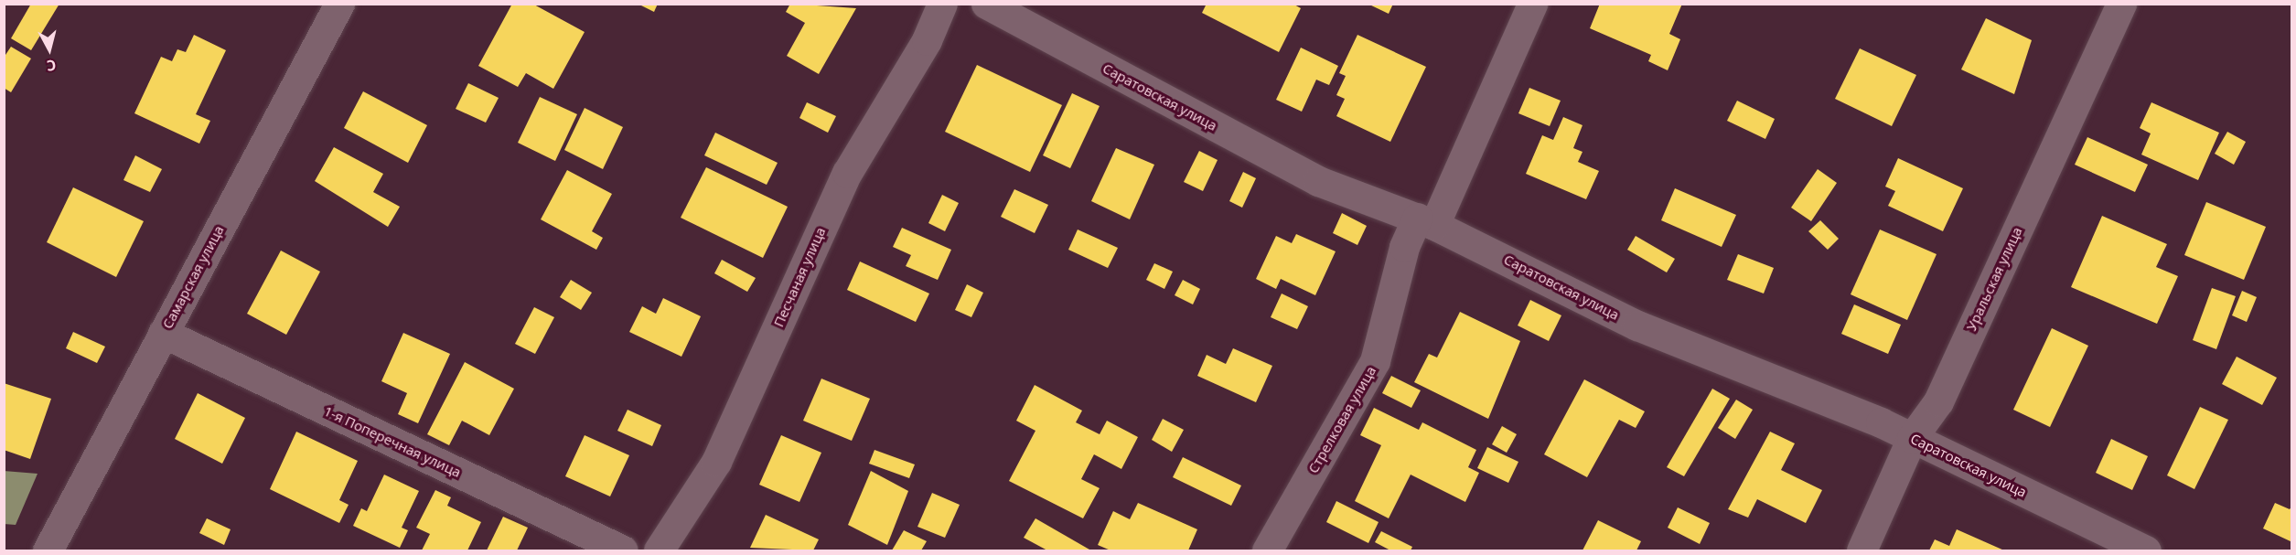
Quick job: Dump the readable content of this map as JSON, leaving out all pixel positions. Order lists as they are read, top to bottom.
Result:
{
  "streets": {
    "street": [
      "Саратовская улица",
      "Самарская улица",
      "Песчаная улица",
      "Уральская улица",
      "Стрелковая улица",
      "1-я Поперечная улица"
    ]
  },
  "crossings": [
    ["Саратовская улица", "Уральская улица"],
    ["Саратовская улица", "Стрелковая улица"],
    ["Самарская улица", "1-я Поперечная улица"]
  ],
  "north": "bottom"
}
